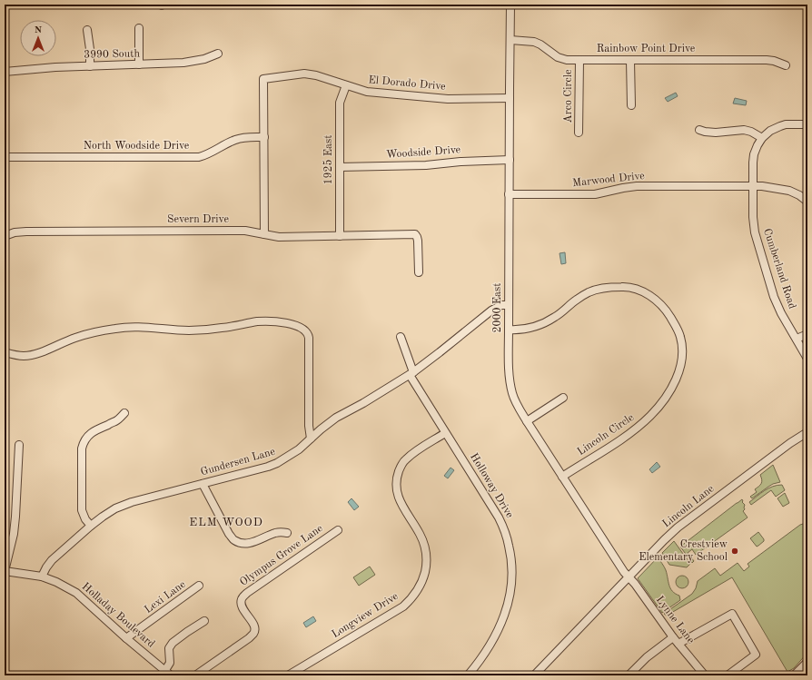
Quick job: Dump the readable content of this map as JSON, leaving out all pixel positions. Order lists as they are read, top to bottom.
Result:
{
  "streets": {
    "street": [
      "Rainbow Point Drive",
      "3990 South",
      "El Dorado Drive",
      "Arco Circle",
      "North Woodside Drive",
      "Woodside Drive",
      "1925 East",
      "Marwood Drive",
      "Severn Drive",
      "Cumberland Road",
      "2000 East",
      "Lincoln Circle",
      "Gundersen Lane",
      "Holloway Drive",
      "Lincoln Lane",
      "Olympus Grove Lane",
      "Lexi Lane",
      "Holladay Boulevard",
      "Longview Drive",
      "Lynne Lane"
    ]
  },
  "crossings": [
    ["Rainbow Point Drive", "Arco Circle"],
    ["Rainbow Point Drive", "2000 East"],
    ["El Dorado Drive", "North Woodside Drive"],
    ["El Dorado Drive", "1925 East"],
    ["El Dorado Drive", "Severn Drive"],
    ["El Dorado Drive", "2000 East"],
    ["Woodside Drive", "1925 East"],
    ["Woodside Drive", "2000 East"],
    ["1925 East", "Severn Drive"],
    ["Marwood Drive", "Cumberland Road"],
    ["Marwood Drive", "2000 East"],
    ["2000 East", "Lincoln Circle"],
    ["2000 East", "Gundersen Lane"],
    ["2000 East", "Lincoln Lane"],
    ["2000 East", "Lynne Lane"],
    ["Gundersen Lane", "Holloway Drive"],
    ["Gundersen Lane", "Holladay Boulevard"],
    ["Holloway Drive", "Longview Drive"],
    ["Lincoln Lane", "Lynne Lane"],
    ["Lexi Lane", "Holladay Boulevard"]
  ],
  "districts": ["ELM WOOD"],
  "places": ["Crestview Elementary School"],
  "north": "top"
}
